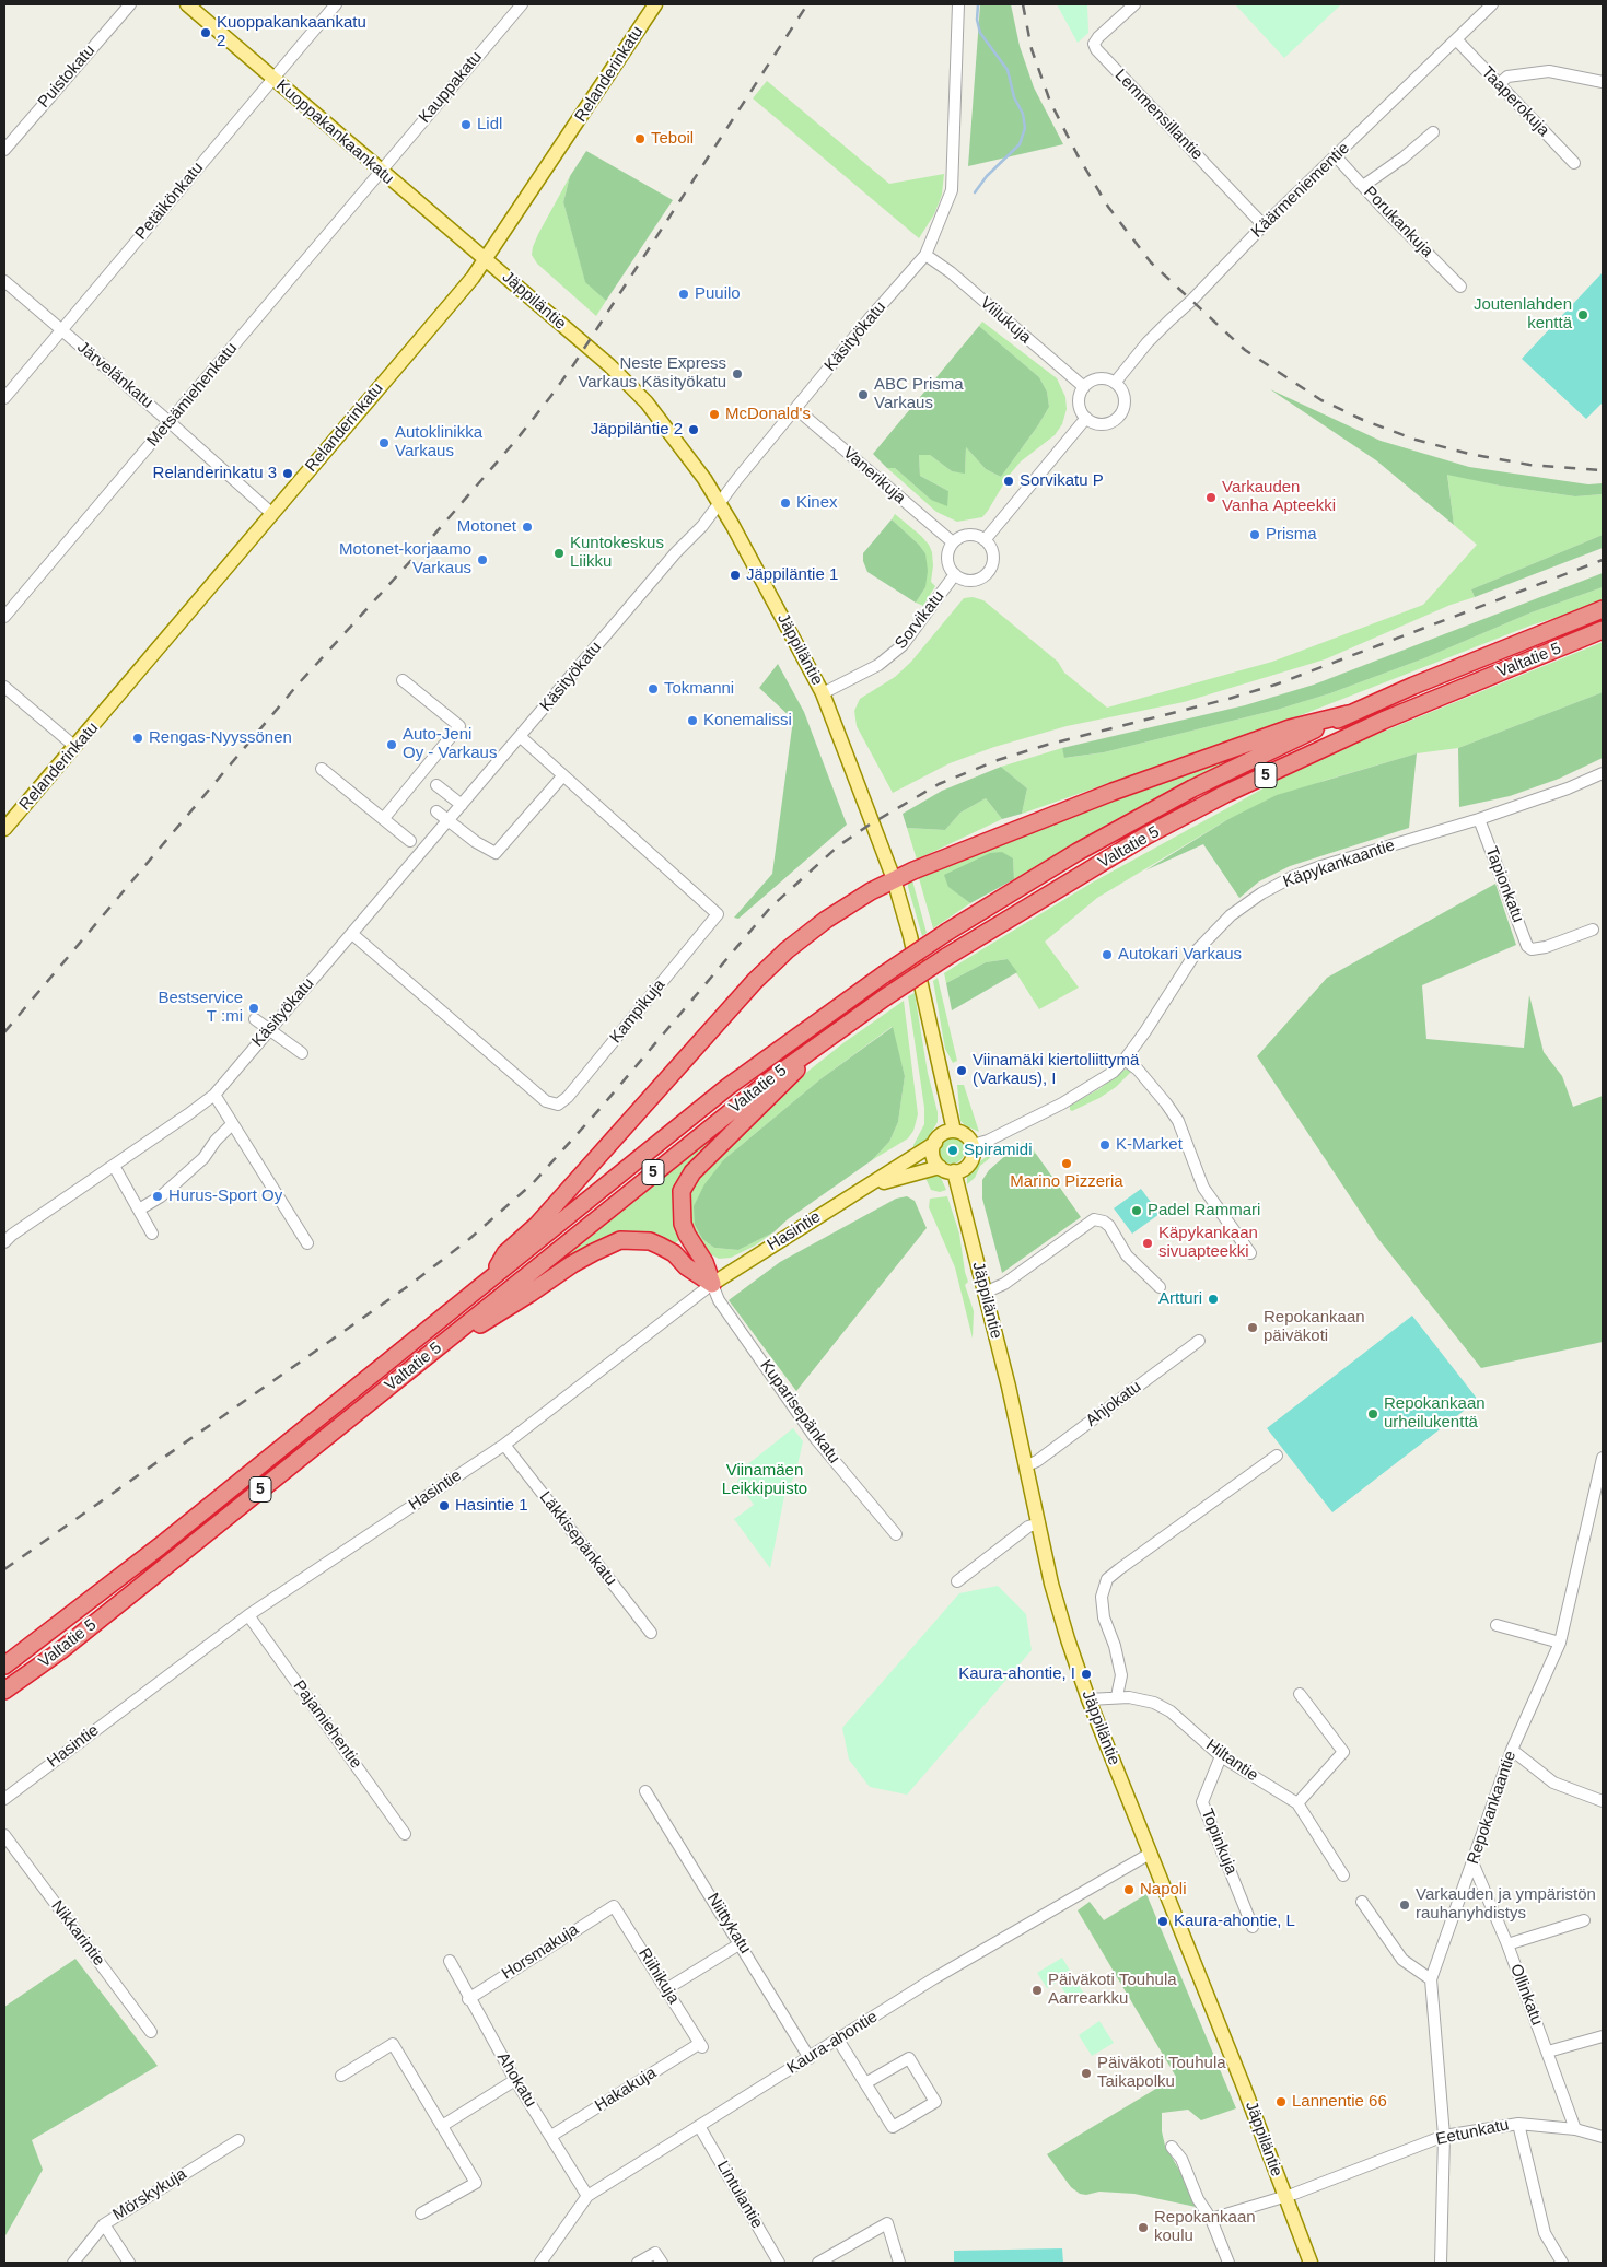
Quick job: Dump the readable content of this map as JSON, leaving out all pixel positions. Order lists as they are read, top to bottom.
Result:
{
  "streets": {
    "highway": ["Valtatie 5", "5"],
    "main road": [
      "Relanderinkatu",
      "Kuoppakankaankatu",
      "Jäppiläntie",
      "Hasintie"
    ],
    "street": [
      "Puistokatu",
      "Kauppakatu",
      "Taaperokuja",
      "Lemmensillantie",
      "Käärmeniementie",
      "Petäikönkatu",
      "Porukankuja",
      "Viilukuja",
      "Käsityökatu",
      "Järvelänkatu",
      "Metsämiehenkatu",
      "Vanerikuja",
      "Sorvikatu",
      "Käpykankaantie",
      "Tapionkatu",
      "Kampikuja",
      "Ahjokatu",
      "Kuparisepänkatu",
      "Läkkisepänkatu",
      "Pajamiehentie",
      "Hiltantie",
      "Repokankaantie",
      "Topinkuja",
      "Niittykatu",
      "Nikkarintie",
      "Horsmakuja",
      "Riihikuja",
      "Ollinkatu",
      "Kaura-ahontie",
      "Ahokatu",
      "Hakakuja",
      "Eetunkatu",
      "Mörskykuja",
      "Lintulantie"
    ]
  },
  "crossings": [
    ["Relanderinkatu", "Kuoppakankaankatu"],
    ["Relanderinkatu", "Jäppiläntie"],
    ["Relanderinkatu", "Järvelänkatu"],
    ["Kauppakatu", "Kuoppakankaankatu"],
    ["Kauppakatu", "Metsämiehenkatu"],
    ["Taaperokuja", "Käärmeniementie"],
    ["Lemmensillantie", "Käärmeniementie"],
    ["Kuoppakankaankatu", "Petäikönkatu"],
    ["Kuoppakankaankatu", "Jäppiläntie"],
    ["Kuoppakankaankatu", "Metsämiehenkatu"],
    ["Käärmeniementie", "Porukankuja"],
    ["Käärmeniementie", "Viilukuja"],
    ["Petäikönkatu", "Järvelänkatu"],
    ["Jäppiläntie", "Käsityökatu"],
    ["Jäppiläntie", "Sorvikatu"],
    ["Jäppiläntie", "Käpykankaantie"],
    ["Jäppiläntie", "Hasintie"],
    ["Jäppiläntie", "Ahjokatu"],
    ["Jäppiläntie", "Hiltantie"],
    ["Jäppiläntie", "Kaura-ahontie"],
    ["Jäppiläntie", "Eetunkatu"],
    ["Viilukuja", "Käsityökatu"],
    ["Käsityökatu", "Vanerikuja"],
    ["Käsityökatu", "Kampikuja"],
    ["Järvelänkatu", "Metsämiehenkatu"],
    ["Vanerikuja", "Sorvikatu"],
    ["Käpykankaantie", "Tapionkatu"],
    ["Käpykankaantie", "Hasintie"],
    ["Hasintie", "Kuparisepänkatu"],
    ["Hasintie", "Läkkisepänkatu"],
    ["Hasintie", "Pajamiehentie"],
    ["Hiltantie", "Topinkuja"],
    ["Repokankaantie", "Ollinkatu"],
    ["Repokankaantie", "Eetunkatu"],
    ["Niittykatu", "Kaura-ahontie"],
    ["Horsmakuja", "Riihikuja"],
    ["Horsmakuja", "Ahokatu"],
    ["Riihikuja", "Hakakuja"],
    ["Ollinkatu", "Eetunkatu"],
    ["Kaura-ahontie", "Ahokatu"],
    ["Kaura-ahontie", "Lintulantie"],
    ["Ahokatu", "Hakakuja"]
  ],
  "parks": ["Viinamäen Leikkipuisto"],
  "places": [
    "Kuoppakankaankatu 2",
    "Lidl",
    "Teboil",
    "Puuilo",
    "Joutenlahden kenttä",
    "Neste Express Varkaus Käsityökatu",
    "ABC Prisma Varkaus",
    "McDonald's",
    "Jäppiläntie 2",
    "Autoklinikka Varkaus",
    "Relanderinkatu 3",
    "Sorvikatu P",
    "Varkauden Vanha Apteekki",
    "Kinex",
    "Motonet",
    "Prisma",
    "Kuntokeskus Liikku",
    "Motonet-korjaamo Varkaus",
    "Jäppiläntie 1",
    "Tokmanni",
    "Konemalissi",
    "Rengas-Nyyssönen",
    "Auto-Jeni Oy - Varkaus",
    "Autokari Varkaus",
    "Bestservice T :mi",
    "Viinamäki kiertoliittymä (Varkaus), I",
    "K-Market",
    "Spiramidi",
    "Marino Pizzeria",
    "Hurus-Sport Oy",
    "Padel Rammari",
    "Käpykankaan sivuapteekki",
    "Artturi",
    "Repokankaan päiväkoti",
    "Repokankaan urheilukenttä",
    "Hasintie 1",
    "Kaura-ahontie, I",
    "Napoli",
    "Varkauden ja ympäristön rauhanyhdistys",
    "Kaura-ahontie, L",
    "Päiväkoti Touhula Aarrearkku",
    "Päiväkoti Touhula Taikapolku",
    "Lannentie 66",
    "Repokankaan koulu"
  ]
}
